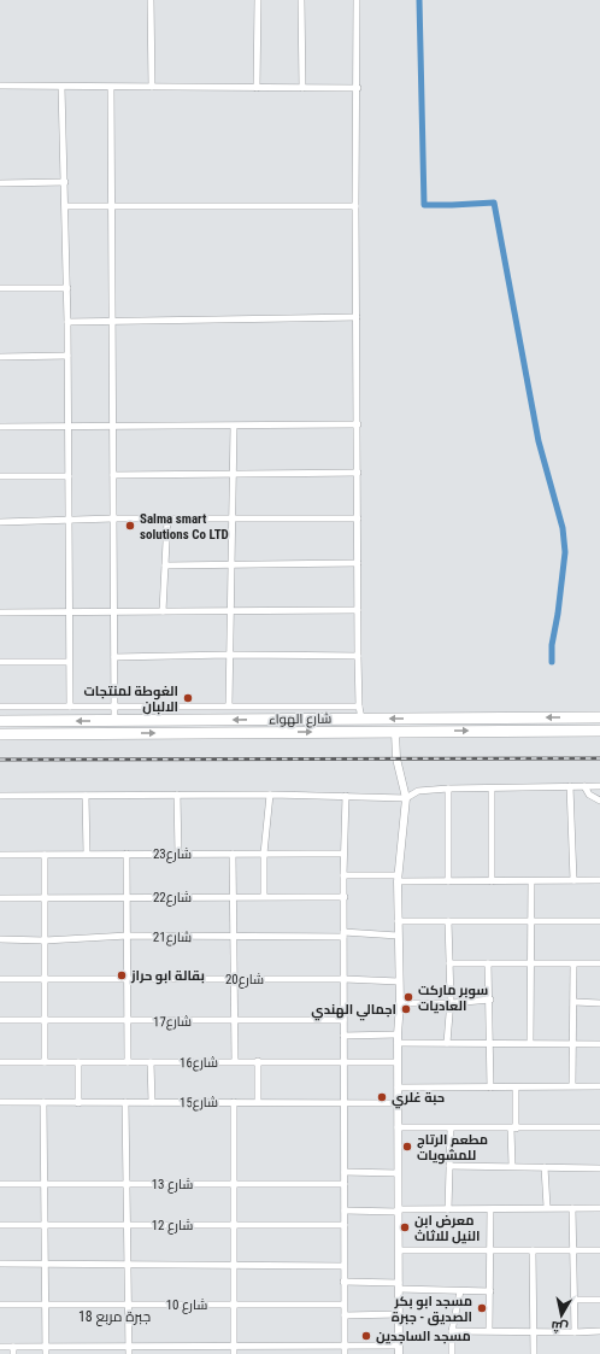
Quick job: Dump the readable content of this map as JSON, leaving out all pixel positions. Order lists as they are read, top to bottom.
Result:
{
  "streets": {
    "highway": ["شارع الهواء"],
    "street": [
      "شارع23",
      "شارع22",
      "شارع21",
      "شارع20",
      "شارع17",
      "شارع16",
      "شارع15",
      "شارع 13",
      "شارع 12",
      "شارع 10"
    ]
  },
  "districts": ["جبرة مربع 18"],
  "places": [
    "Salma smart solutions Co LTD",
    "الغوطة لمنتجات الالبان",
    "بقالة ابو حراز",
    "سوبر ماركت العاديات",
    "اجمالي الهندي",
    "حبة غلري",
    "مطعم الرتاج للمشويات",
    "معرض ابن النيل للاثاث",
    "مسجد ابو بكر الصديق - جبرة",
    "مسجد الساجدين"
  ],
  "north": "bottom"
}
